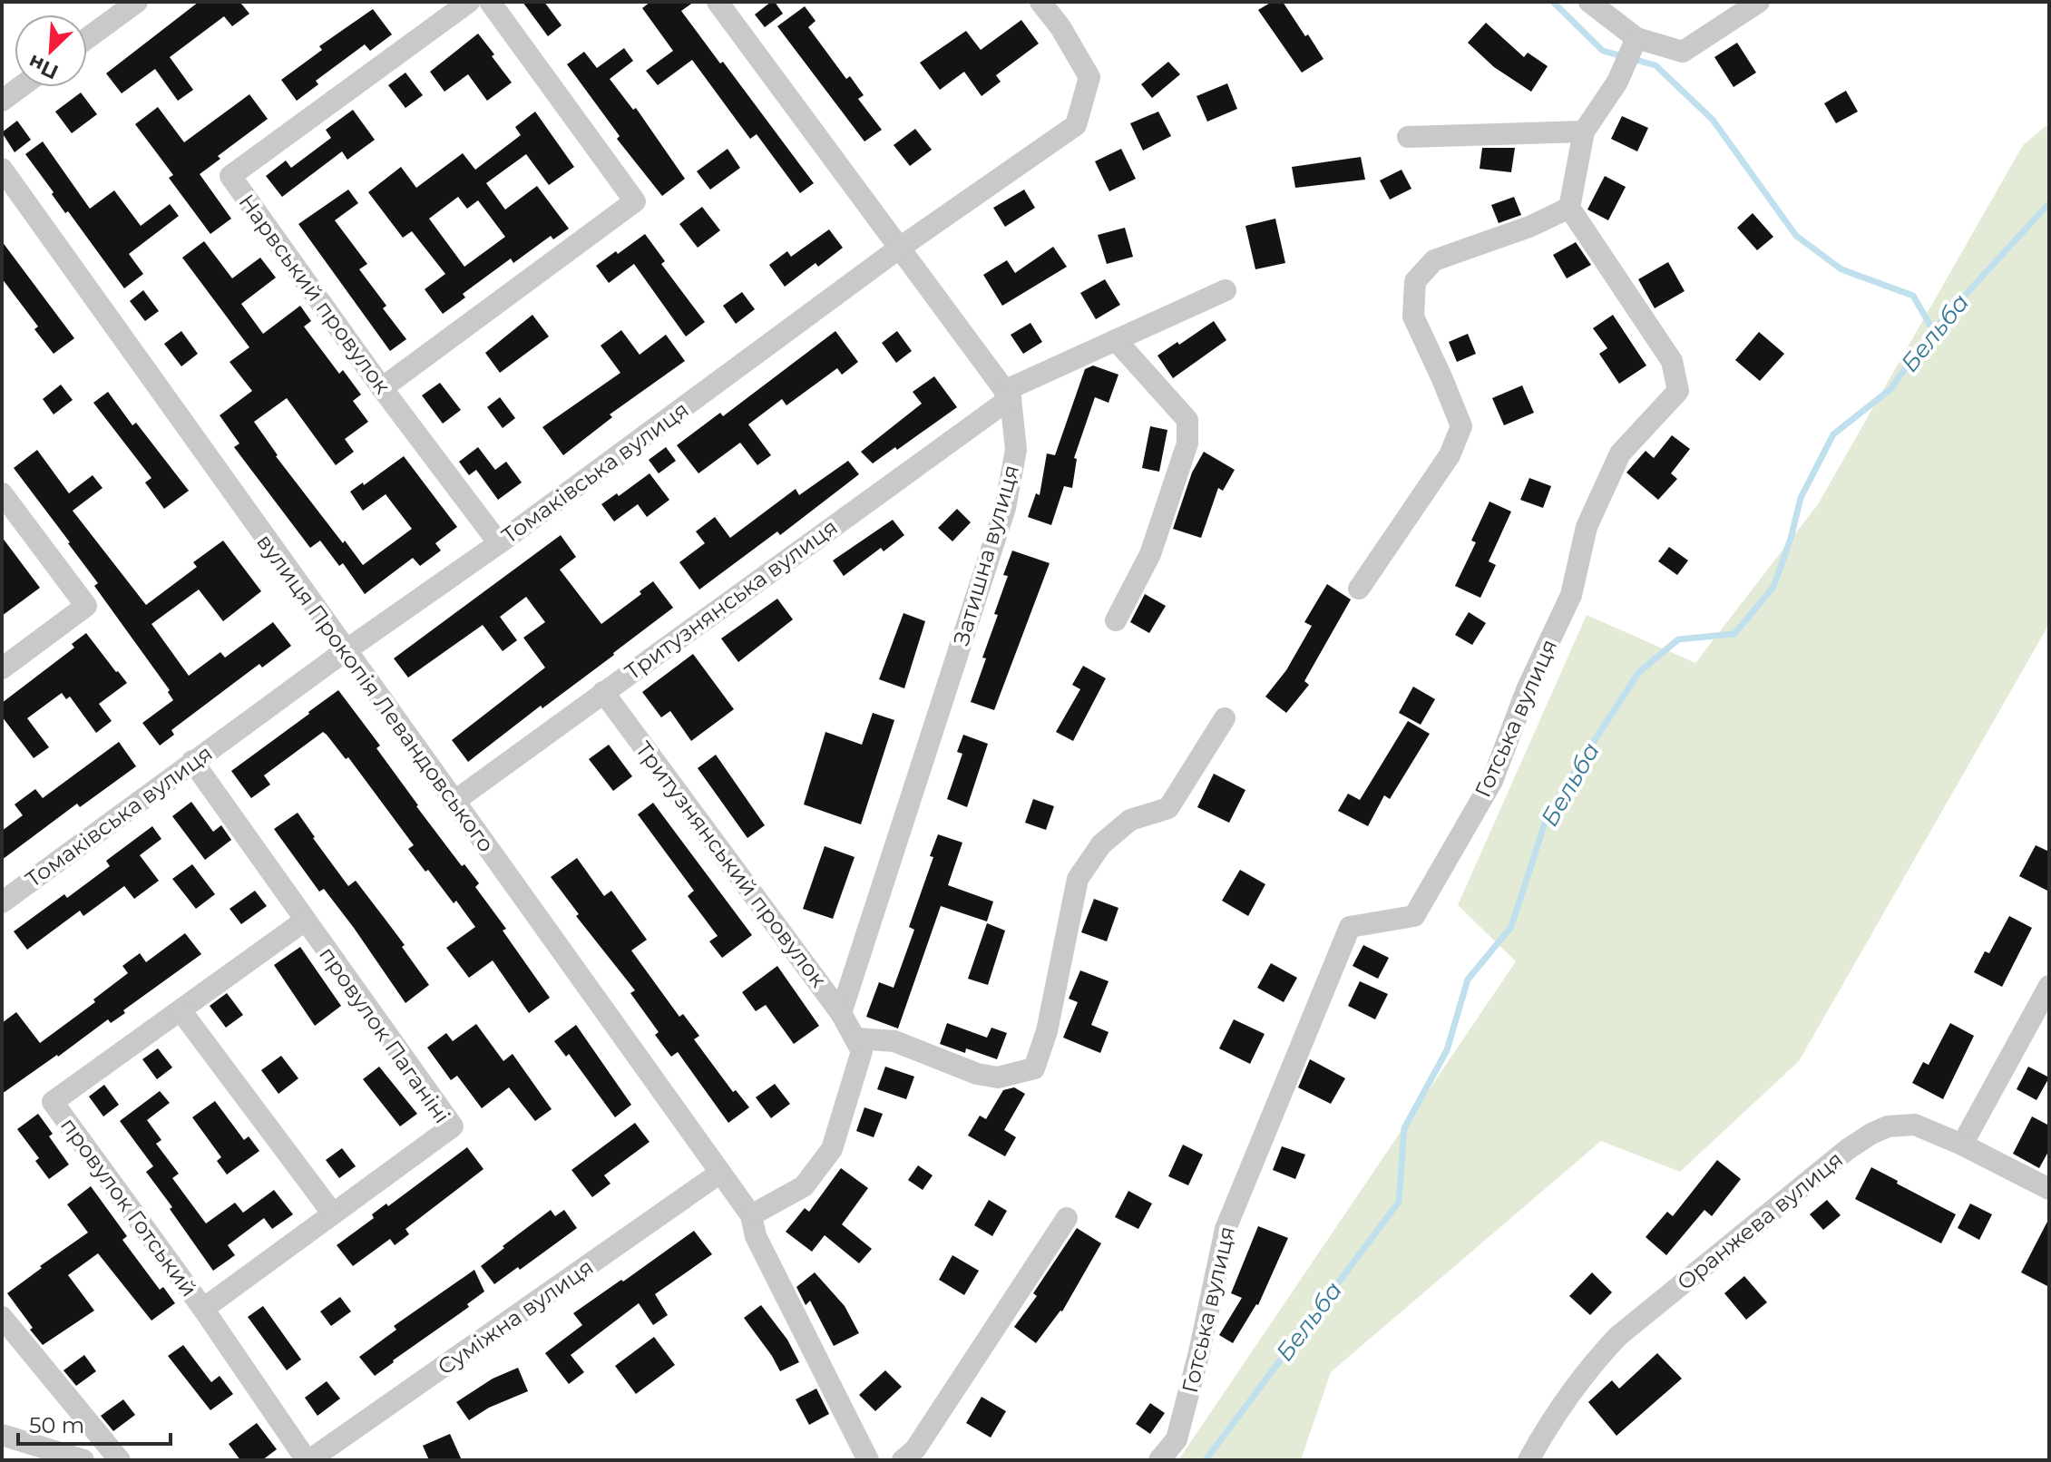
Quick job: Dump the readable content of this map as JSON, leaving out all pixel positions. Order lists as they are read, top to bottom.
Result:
{
  "streets": {
    "street": [
      "Нарвський провулок",
      "Томаківська вулиця",
      "Затишна вулиця",
      "Тритузнянська вулиця",
      "вулиця Прокопія Левандовського",
      "Готська вулиця",
      "Тритузнянський провулок",
      "провулок Паганіні",
      "провулок Готський",
      "Оранжева вулиця",
      "Суміжна вулиця"
    ]
  },
  "crossings": [
    ["Нарвський провулок", "Томаківська вулиця"],
    ["Томаківська вулиця", "вулиця Прокопія Левандовського"],
    ["Томаківська вулиця", "провулок Паганіні"],
    ["Затишна вулиця", "Тритузнянська вулиця"],
    ["Затишна вулиця", "Тритузнянський провулок"],
    ["Тритузнянська вулиця", "вулиця Прокопія Левандовського"],
    ["Тритузнянська вулиця", "Тритузнянський провулок"],
    ["вулиця Прокопія Левандовського", "Суміжна вулиця"],
    ["провулок Паганіні", "провулок Готський"],
    ["провулок Готський", "Суміжна вулиця"]
  ],
  "water": ["Бельба"],
  "scale_bar": "50 m",
  "north": "bottom left"
}
